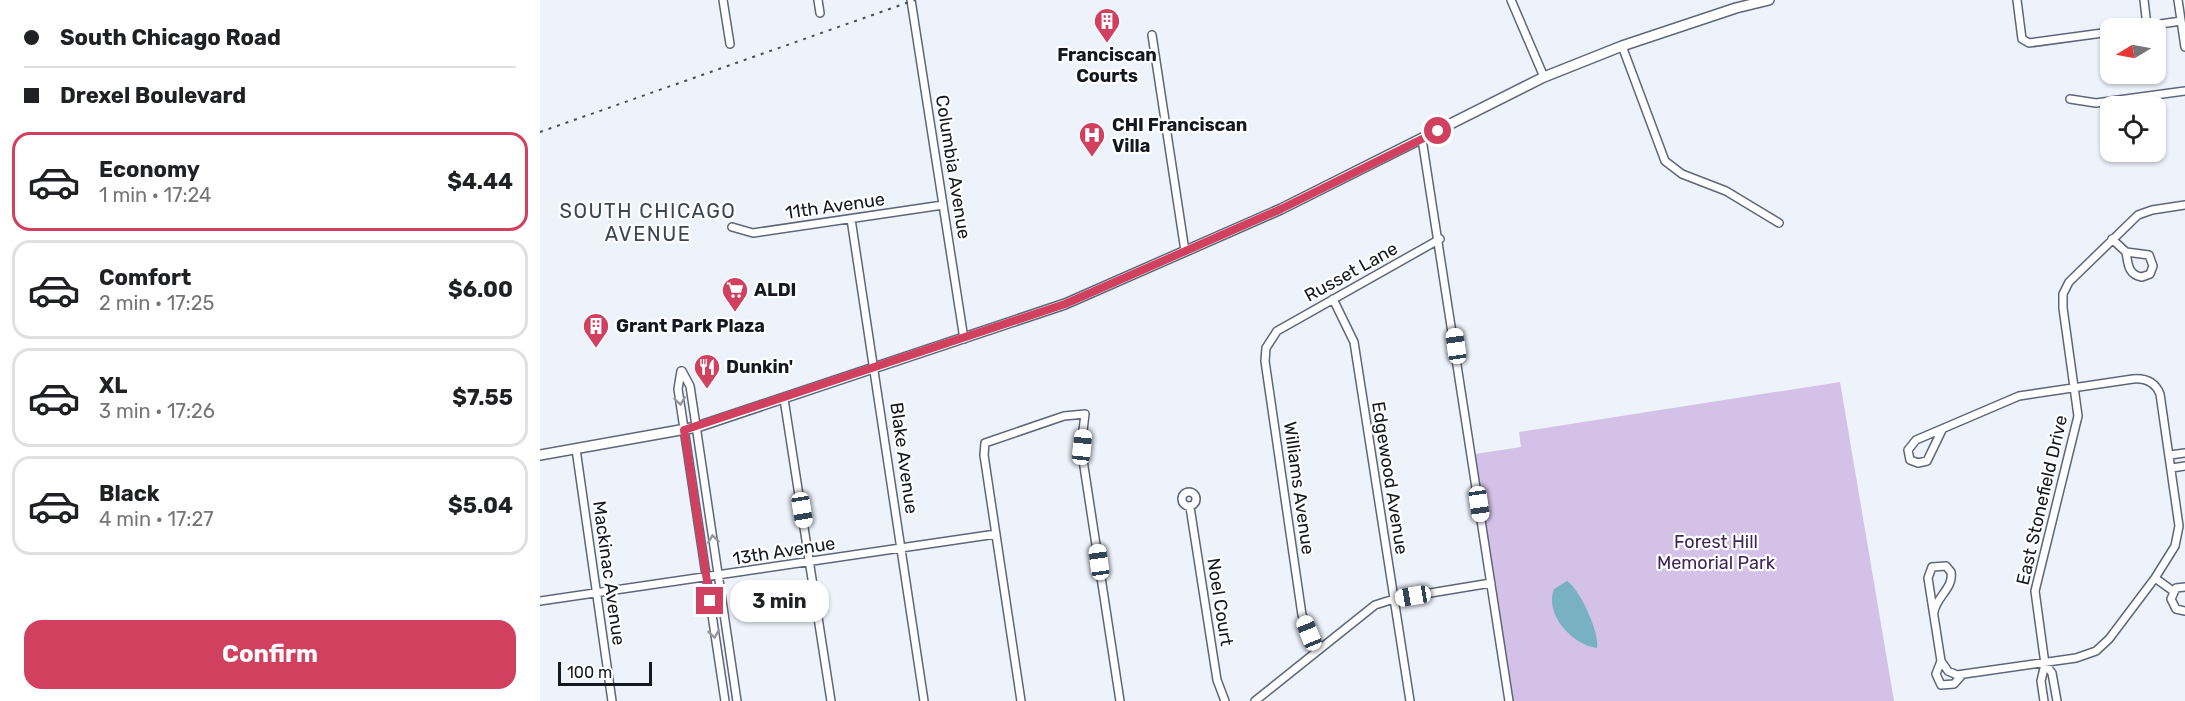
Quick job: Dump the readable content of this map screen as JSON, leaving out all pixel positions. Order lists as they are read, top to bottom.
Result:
{
  "streets": {
    "street": [
      "Columbia Avenue",
      "11th Avenue",
      "Russet Lane",
      "Blake Avenue",
      "Edgewood Avenue",
      "Williams Avenue",
      "East Stonefield Drive",
      "13th Avenue",
      "Mackinac Avenue",
      "Noel Court"
    ]
  },
  "crossings": [
    ["Columbia Avenue", "11th Avenue"],
    ["11th Avenue", "Blake Avenue"],
    ["Russet Lane", "Edgewood Avenue"],
    ["Russet Lane", "Williams Avenue"],
    ["Blake Avenue", "13th Avenue"],
    ["13th Avenue", "Mackinac Avenue"]
  ],
  "districts": ["SOUTH CHICAGO AVENUE"],
  "parks": ["Forest Hill Memorial Park"],
  "places": {
    "building": ["Franciscan Courts", "Grant Park Plaza"],
    "hospital": ["CHI Franciscan Villa"],
    "supermarket": ["ALDI"],
    "restaurant": ["Dunkin'"]
  },
  "scale_bar": "100 m",
  "north": "left",
  "page": {
    "banner": ["South Chicago Road", "Drexel Boulevard"],
    "list": [
      {
        "name": "Economy",
        "note": "1 min · 17:24",
        "value": "$4.44"
      },
      {
        "name": "Comfort",
        "note": "2 min · 17:25",
        "value": "$6.00"
      },
      {
        "name": "XL",
        "note": "3 min · 17:26",
        "value": "$7.55"
      },
      {
        "name": "Black",
        "note": "4 min · 17:27",
        "value": "$5.04"
      }
    ],
    "bubble": "3 min",
    "buttons": "Confirm",
    "scale": "100 m"
  }
}
